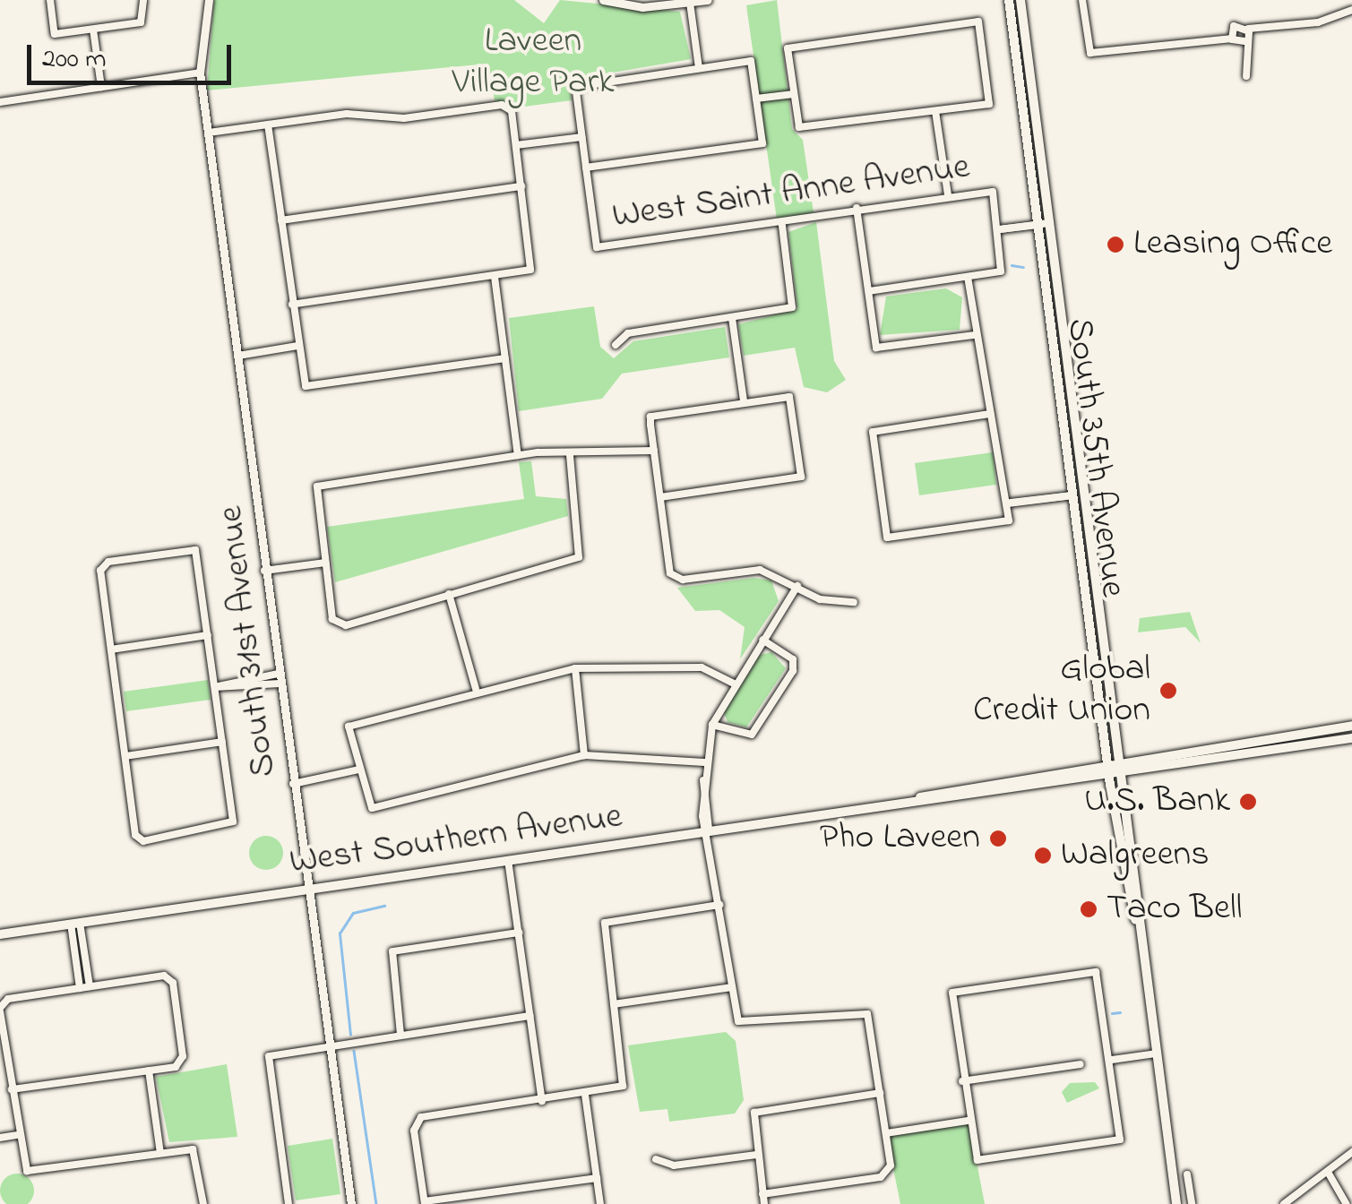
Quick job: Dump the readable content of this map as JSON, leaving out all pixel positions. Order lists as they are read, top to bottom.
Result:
{
  "streets": {
    "main road": ["South 35th Avenue", "West Southern Avenue"],
    "street": ["West Saint Anne Avenue", "South 31st Avenue"]
  },
  "crossings": [
    ["South 35th Avenue", "West Southern Avenue"],
    ["South 31st Avenue", "West Southern Avenue"]
  ],
  "parks": ["Laveen Village Park"],
  "places": [
    "Leasing Office",
    "Global Credit Union",
    "U.S. Bank",
    "Pho Laveen",
    "Walgreens",
    "Taco Bell"
  ],
  "scale_bar": "200 m"
}
